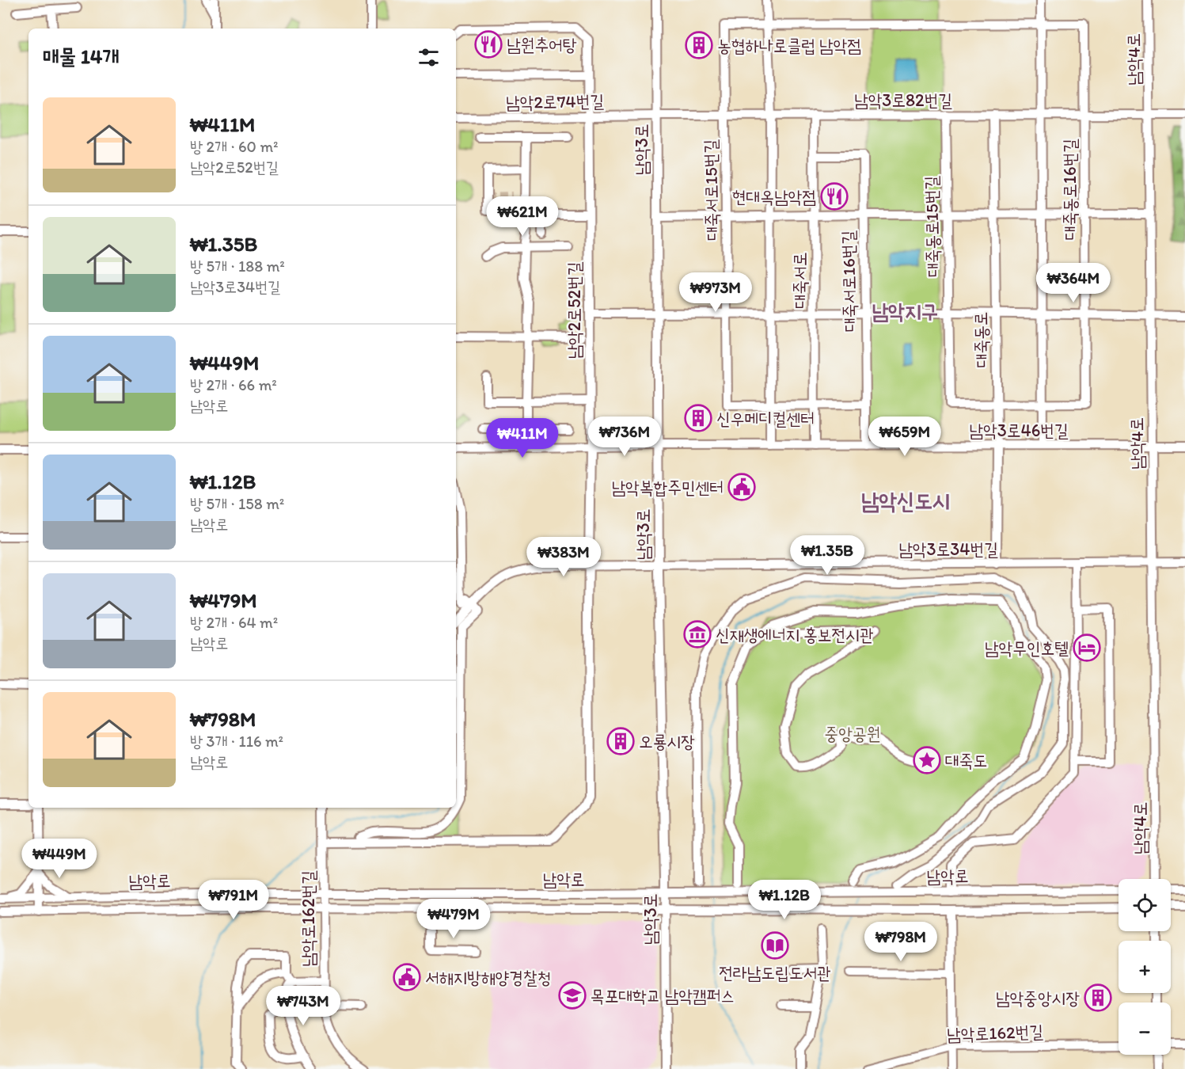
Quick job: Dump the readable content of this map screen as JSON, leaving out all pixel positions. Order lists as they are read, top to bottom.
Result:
{
  "streets": {
    "street": [
      "남악4로",
      "남악3로82번길",
      "남악2로74번길",
      "남악3로",
      "대죽동로16번길",
      "대죽서로15번길",
      "대죽동로15번길",
      "대죽서로",
      "대죽서로16번길",
      "남악2로52번길",
      "대죽동로",
      "남악3로46번길",
      "남악3로34번길",
      "남악로",
      "남악로162번길"
    ]
  },
  "crossings": [
    ["남악4로", "남악3로82번길"],
    ["남악4로", "남악3로46번길"],
    ["남악4로", "남악3로34번길"],
    ["남악3로82번길", "남악2로74번길"],
    ["남악3로82번길", "남악3로"],
    ["남악3로82번길", "대죽동로16번길"],
    ["남악3로82번길", "대죽서로15번길"],
    ["남악3로82번길", "대죽동로15번길"],
    ["남악3로82번길", "대죽서로"],
    ["남악3로82번길", "대죽동로"],
    ["남악2로74번길", "남악3로"],
    ["남악2로74번길", "남악2로52번길"],
    ["남악3로", "남악3로46번길"],
    ["남악3로", "남악3로34번길"],
    ["남악3로", "남악로"],
    ["대죽동로16번길", "대죽동로15번길"],
    ["대죽동로16번길", "대죽동로"],
    ["대죽서로15번길", "대죽서로"],
    ["대죽동로15번길", "대죽동로"],
    ["대죽서로", "대죽서로16번길"],
    ["대죽서로", "남악3로46번길"],
    ["대죽서로16번길", "남악3로46번길"],
    ["남악2로52번길", "남악3로34번길"],
    ["남악2로52번길", "남악로162번길"],
    ["대죽동로", "남악3로46번길"],
    ["대죽동로", "남악3로34번길"],
    ["남악로", "남악로162번길"]
  ],
  "districts": ["남악지구", "남악신도시"],
  "parks": ["중앙공원"],
  "places": {
    "restaurant": ["남원추어탕", "현대옥남악점"],
    "building": [
      "농협하나로클럽 남악점",
      "신우메디컬센터",
      "오룡시장",
      "남악중앙시장"
    ],
    "public building": ["남악복합주민센터", "서해지방해양경찰청"],
    "museum": ["신재생에너지 홍보전시관"],
    "hotel": ["남악무인호텔"],
    "place": ["대죽도"],
    "library": ["전라남도립도서관"],
    "school or university": ["목포대학교 남악캠퍼스"]
  },
  "page": {
    "heading": "매물 14개",
    "list": [
      {
        "name": "₩411M",
        "note": "방 2개 · 60 m² · 남악2로52번길"
      },
      {
        "name": "₩1.35B",
        "note": "방 5개 · 188 m² · 남악3로34번길"
      },
      {
        "name": "₩449M",
        "note": "방 2개 · 66 m² · 남악로"
      },
      {
        "name": "₩1.12B",
        "note": "방 5개 · 158 m² · 남악로"
      },
      {
        "name": "₩479M",
        "note": "방 2개 · 64 m² · 남악로"
      },
      {
        "name": "₩798M",
        "note": "방 3개 · 116 m² · 남악로"
      }
    ],
    "price": [
      "₩621M",
      "₩364M",
      "₩973M",
      "₩736M",
      "₩659M",
      "₩411M",
      "₩1.35B",
      "₩383M",
      "₩449M",
      "₩791M",
      "₩1.12B",
      "₩479M",
      "₩798M",
      "₩743M"
    ],
    "map_buttons": ["+", "−"]
  }
}
